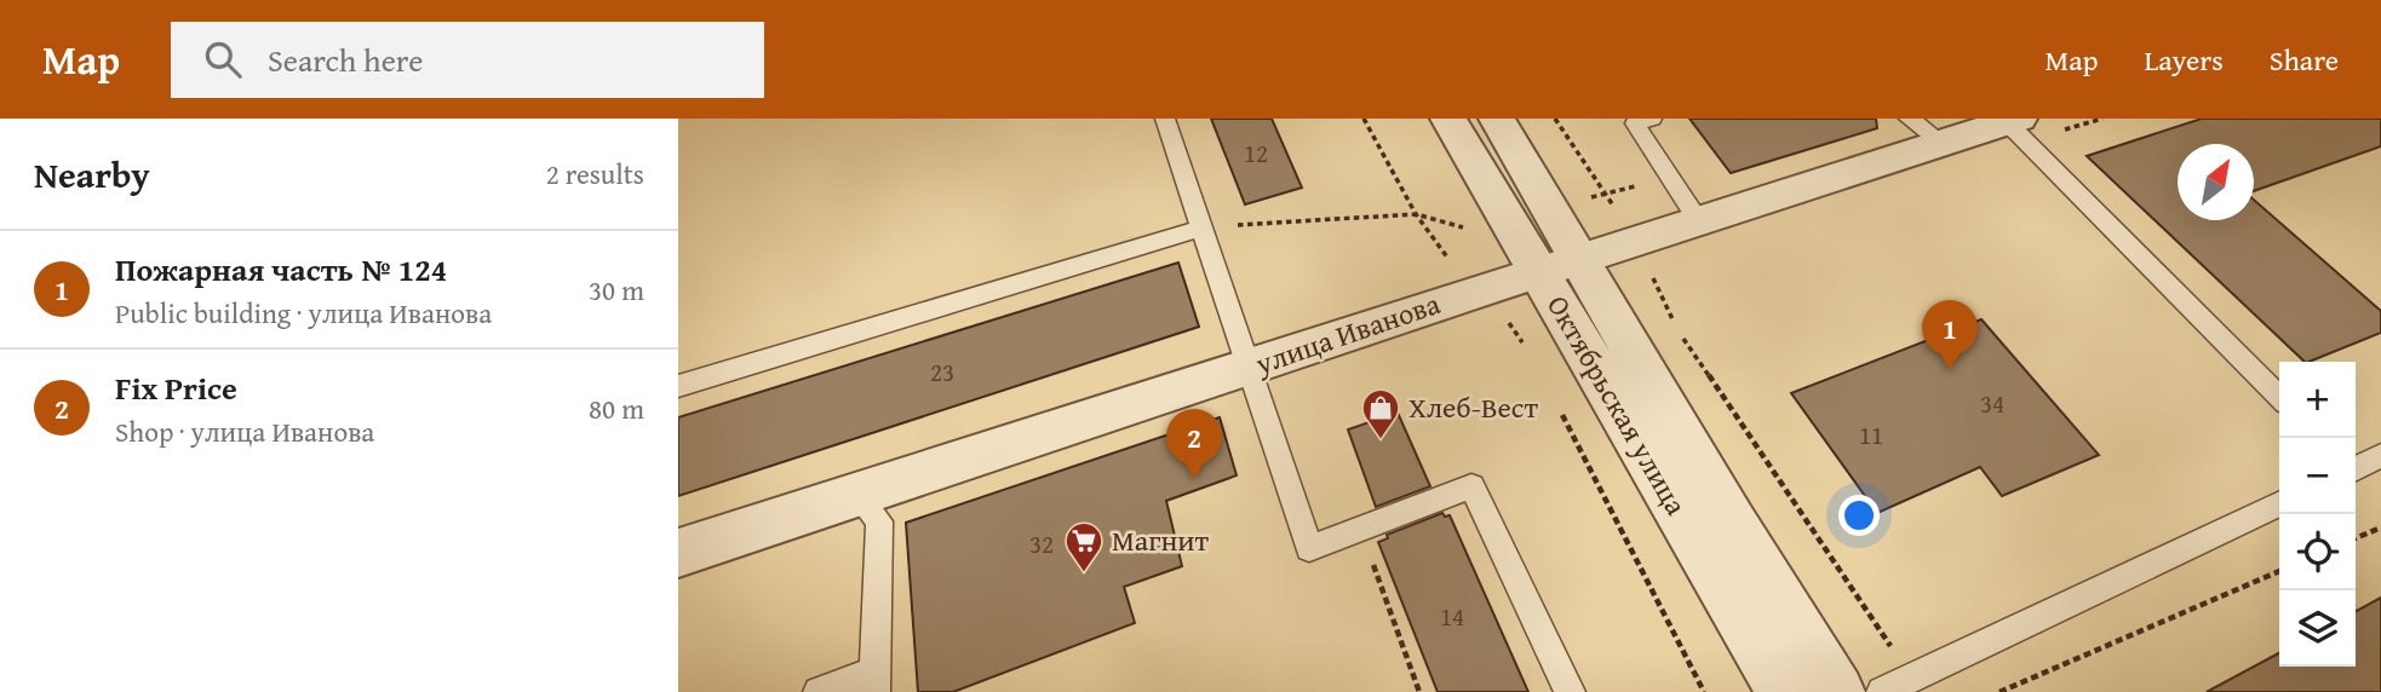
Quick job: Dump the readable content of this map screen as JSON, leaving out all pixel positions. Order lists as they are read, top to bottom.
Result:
{
  "streets": {
    "street": ["улица Иванова", "Октябрьская улица"]
  },
  "crossings": [
    ["улица Иванова", "Октябрьская улица"]
  ],
  "places": {
    "shop": ["Хлеб-Вест"],
    "supermarket": ["Магнит"]
  },
  "house_numbers": [
    "12",
    "23",
    "34",
    "11",
    "32",
    "14"
  ],
  "north": "top right",
  "page": {
    "header": "Map",
    "search": "Search here",
    "nav": ["Map", "Layers", "Share"],
    "heading": ["Nearby", "2 results"],
    "list": [
      {
        "mark": "1",
        "name": "Пожарная часть № 124",
        "note": "Public building · улица Иванова",
        "value": "30 m"
      },
      {
        "mark": "2",
        "name": "Fix Price",
        "note": "Shop · улица Иванова",
        "value": "80 m"
      }
    ],
    "pins": ["1", "2"],
    "map_buttons": ["+", "−"]
  }
}
